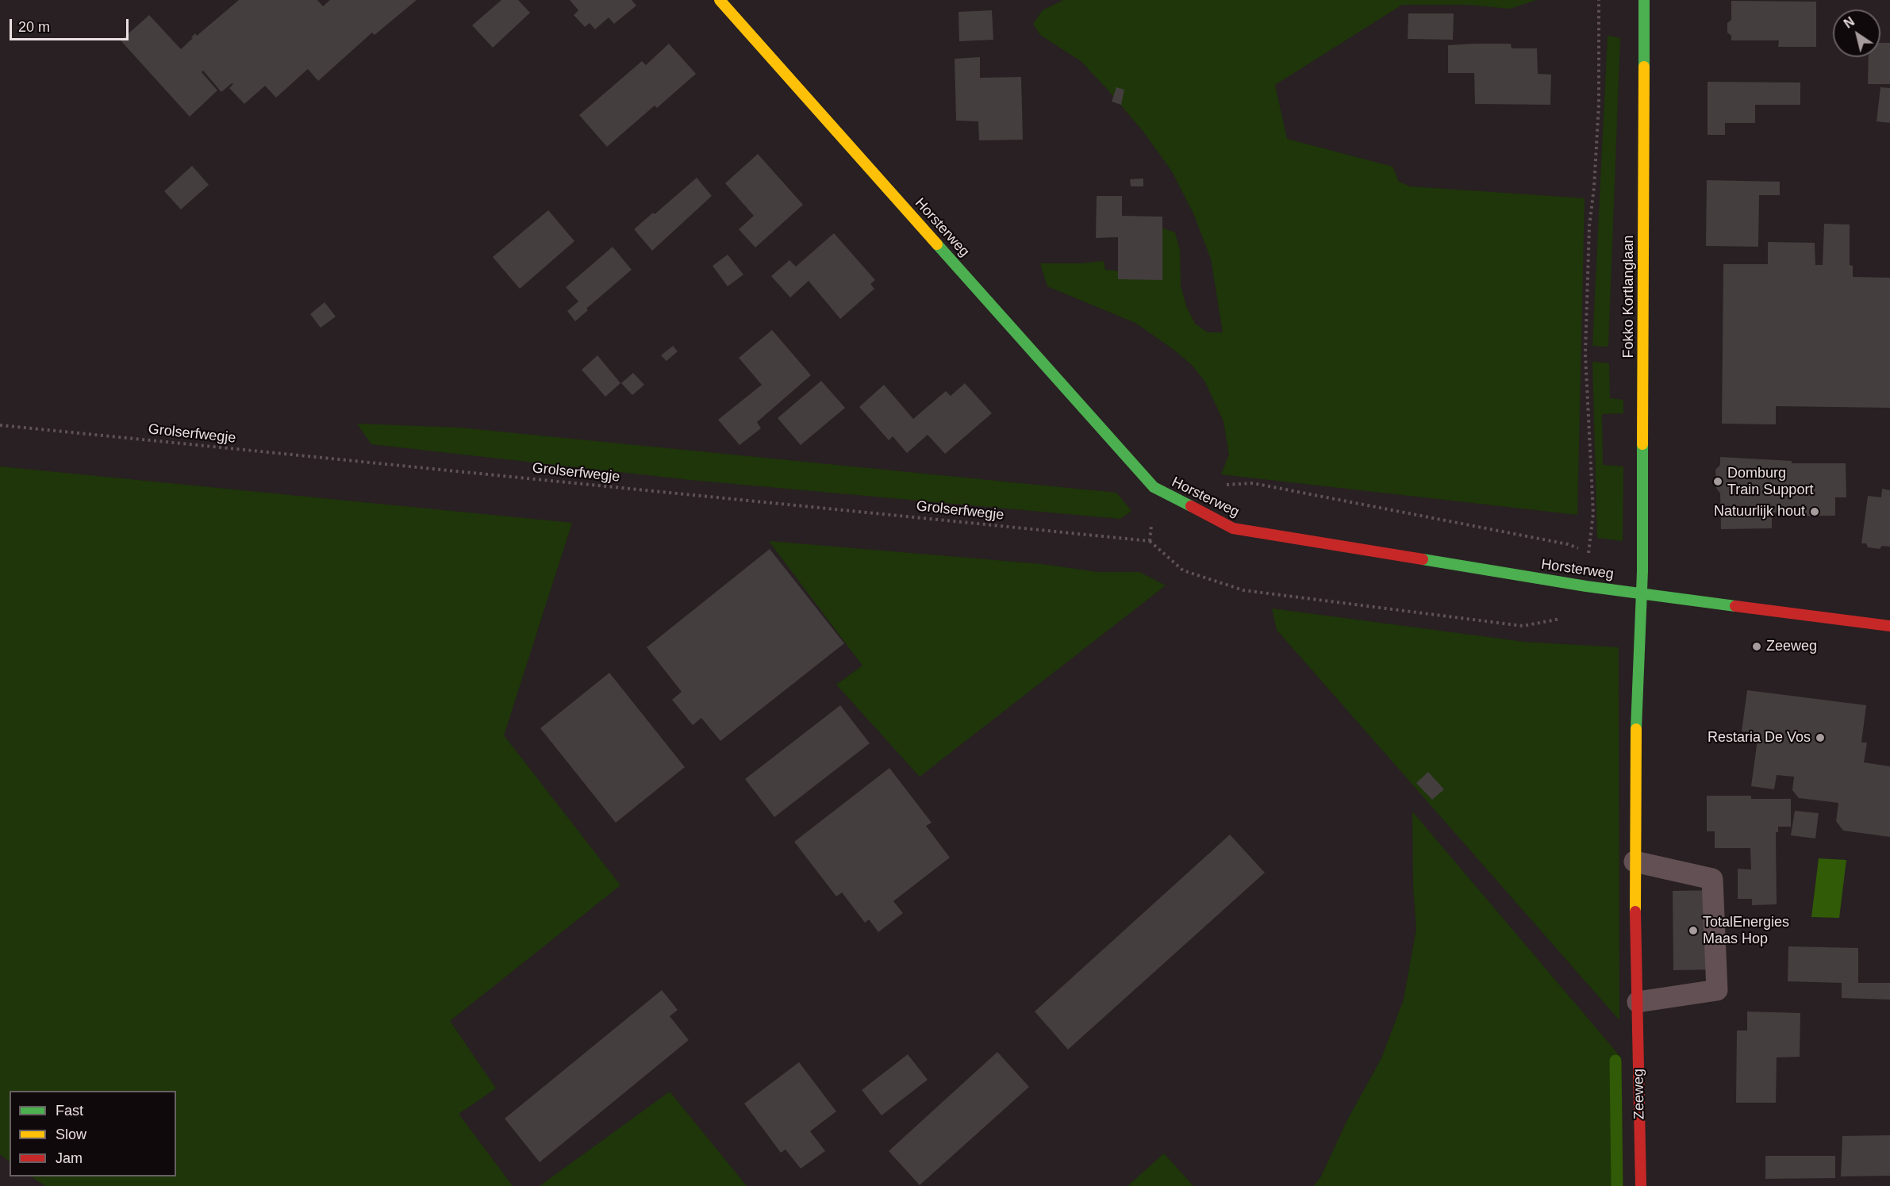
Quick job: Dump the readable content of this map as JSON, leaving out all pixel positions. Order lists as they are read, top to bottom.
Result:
{
  "streets": {
    "main road": ["Horsterweg", "Fokko Kortlanglaan", "Zeeweg"],
    "path": ["Grolserfwegje"]
  },
  "crossings": [
    ["Horsterweg", "Fokko Kortlanglaan"],
    ["Horsterweg", "Zeeweg"],
    ["Fokko Kortlanglaan", "Zeeweg"]
  ],
  "places": [
    "Domburg Train Support",
    "Natuurlijk hout",
    "Zeeweg",
    "Restaria De Vos",
    "TotalEnergies Maas Hop"
  ],
  "legend": ["Fast", "Slow", "Jam"],
  "scale_bar": "20 m",
  "north": "top left"
}
